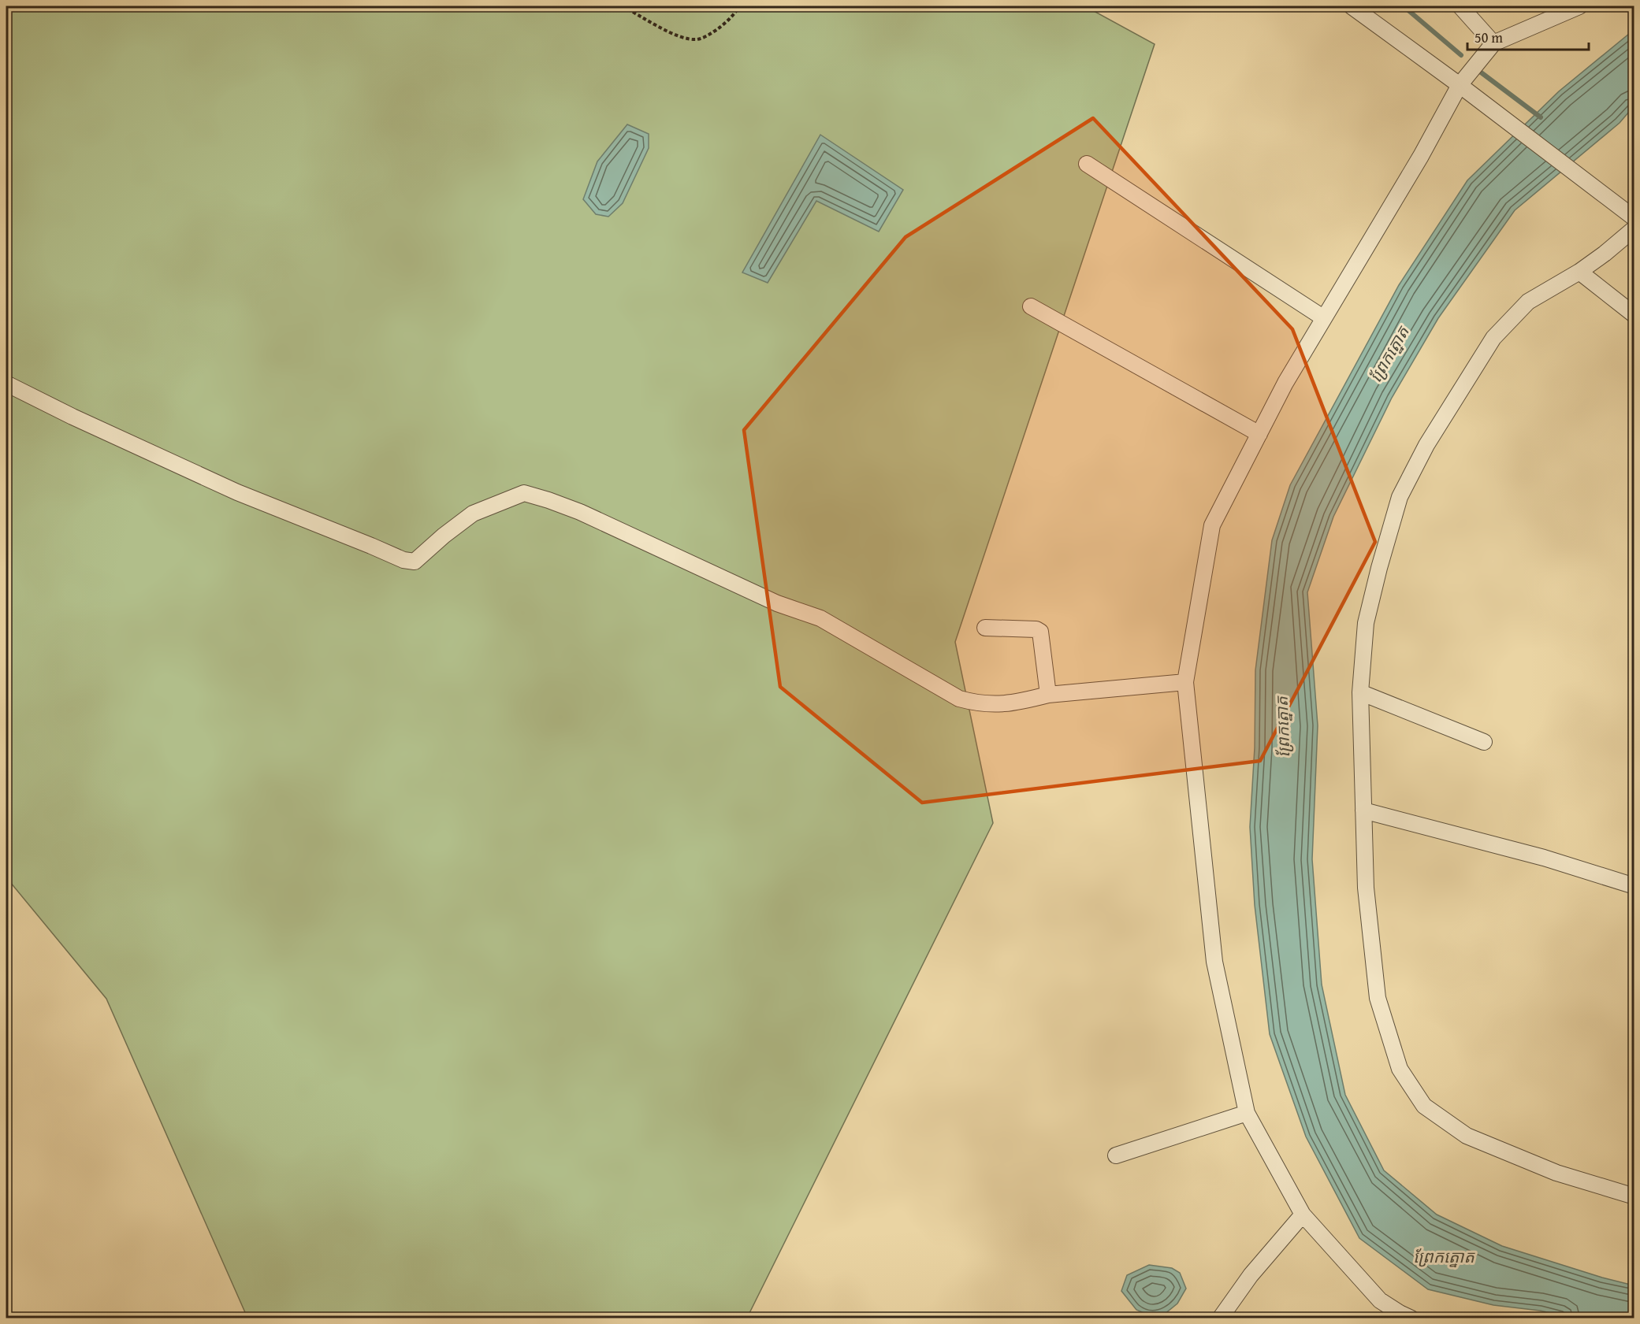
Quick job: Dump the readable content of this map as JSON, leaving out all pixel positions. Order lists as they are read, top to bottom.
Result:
{
  "water": ["ព្រែកត្នោត"],
  "scale_bar": "50 m"
}
